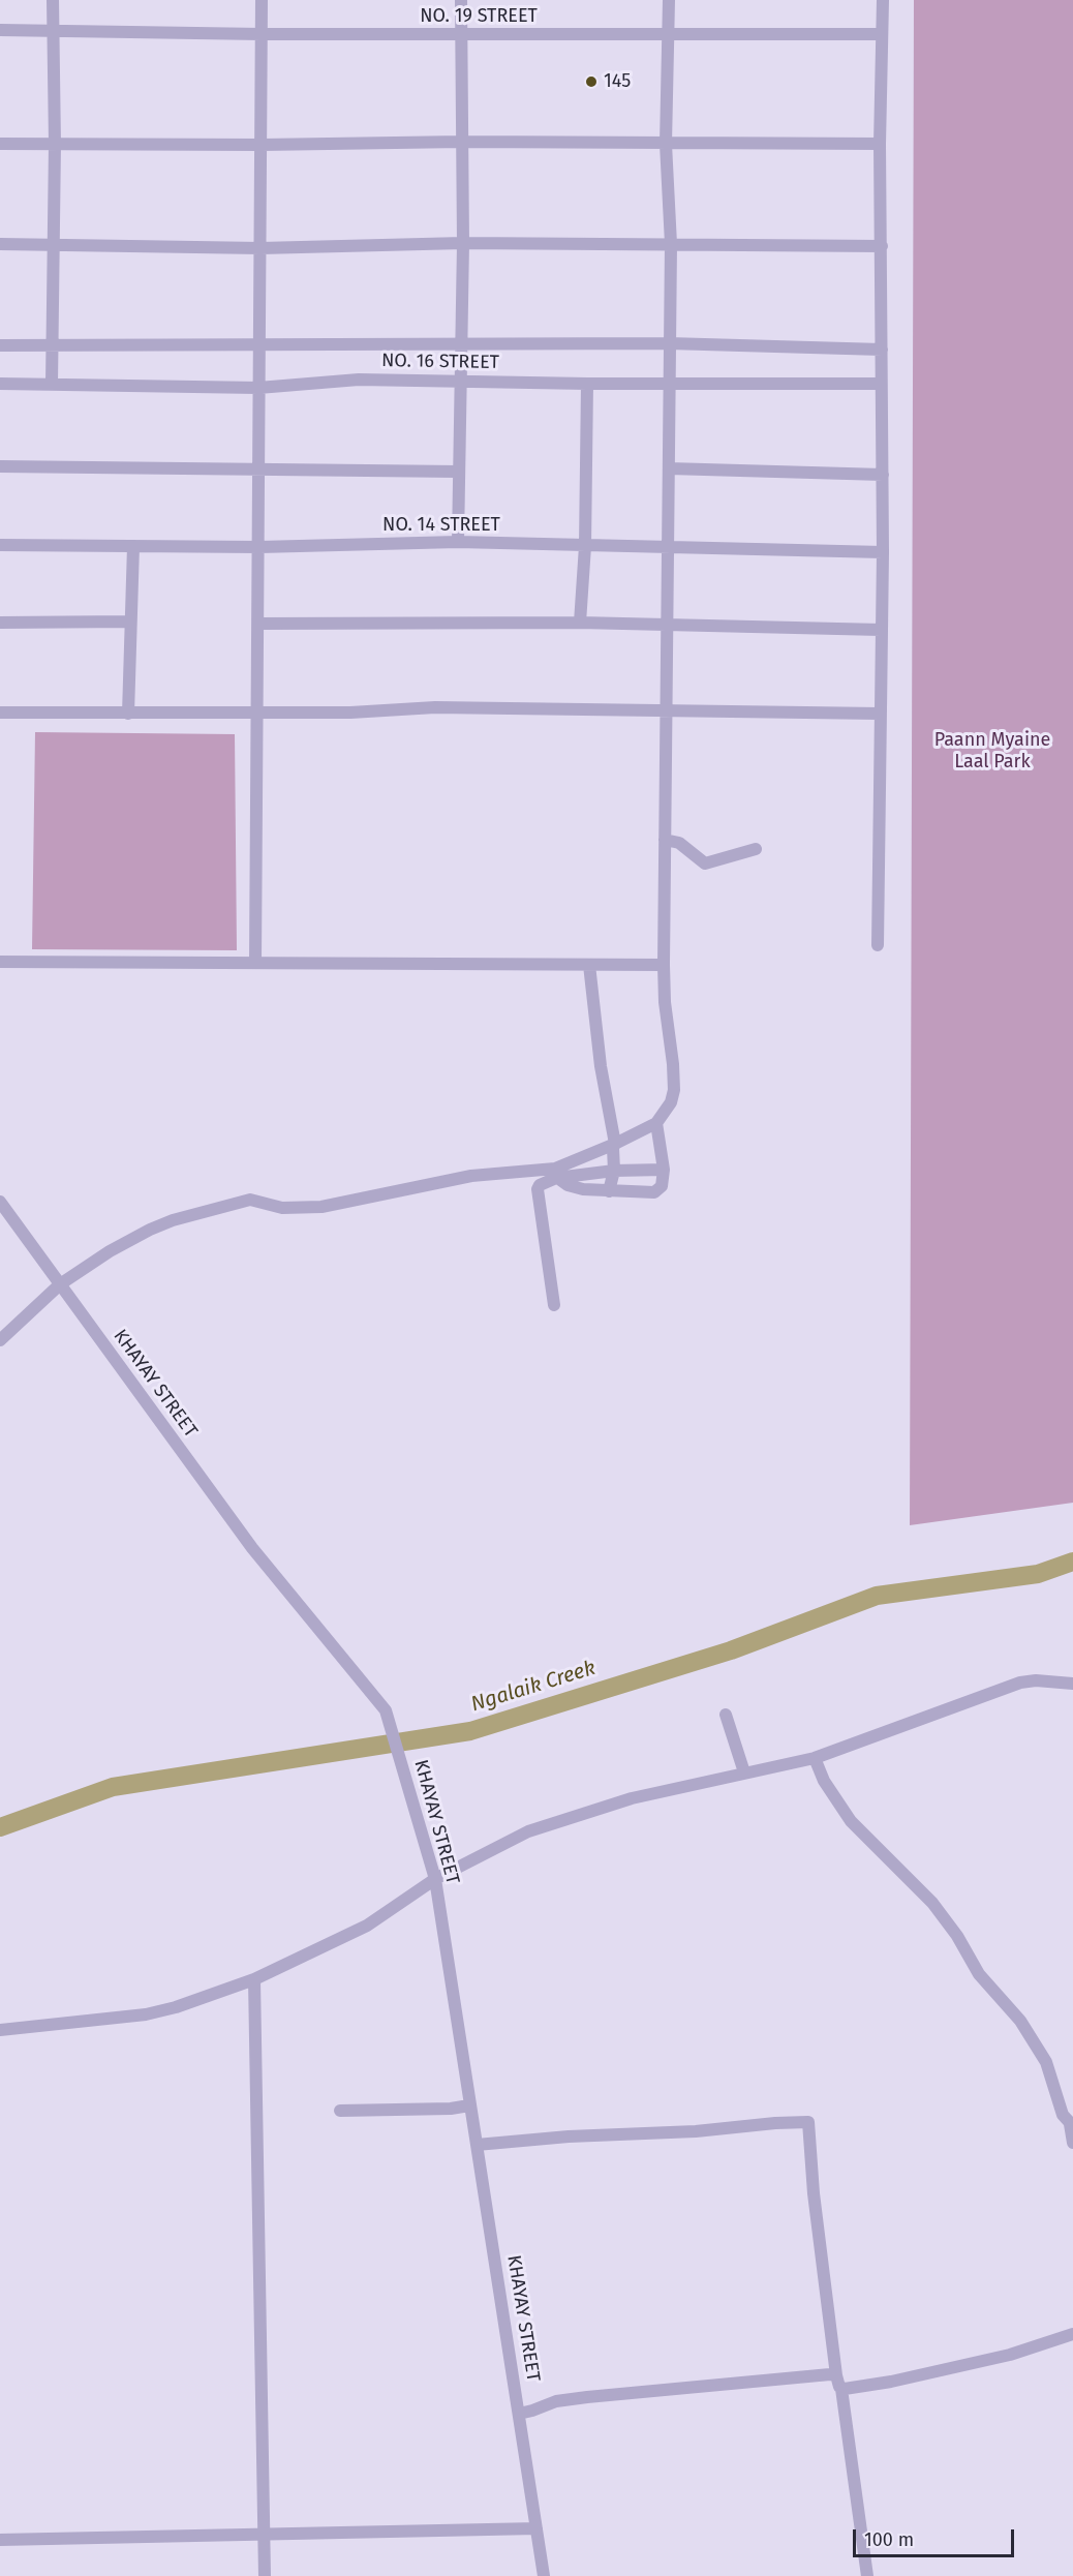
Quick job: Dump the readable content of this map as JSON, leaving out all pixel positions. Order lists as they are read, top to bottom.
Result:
{
  "streets": {
    "street": [
      "NO. 19 STREET",
      "NO. 16 STREET",
      "NO. 14 STREET",
      "KHAYAY STREET"
    ]
  },
  "water": ["Ngalaik Creek"],
  "parks": ["Paann Myaine Laal Park"],
  "places": ["145"],
  "scale_bar": "100 m"
}
